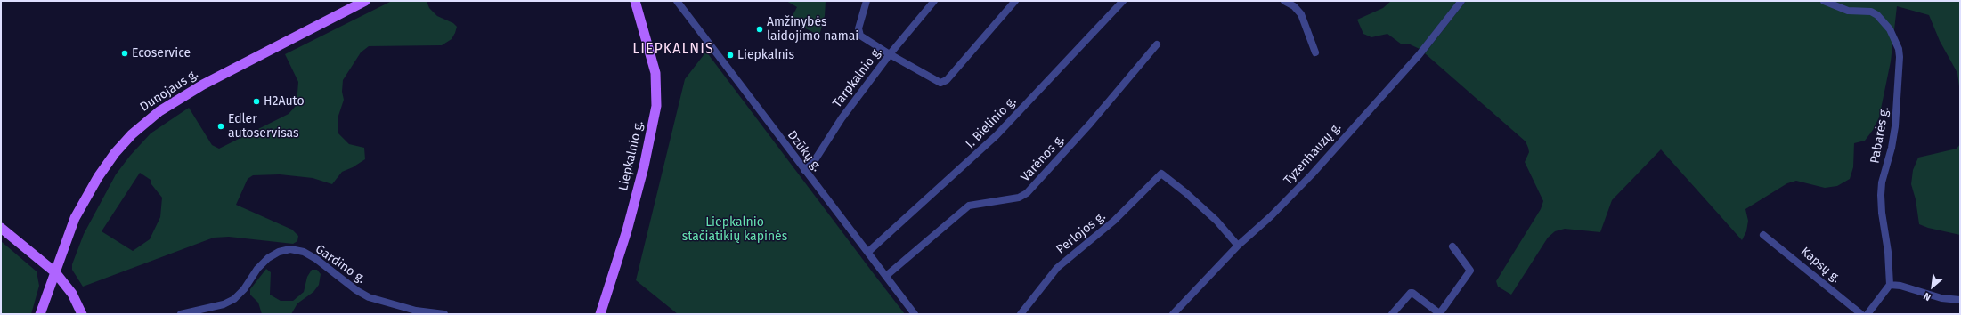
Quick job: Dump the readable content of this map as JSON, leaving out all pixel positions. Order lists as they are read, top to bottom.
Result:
{
  "streets": {
    "main road": ["Dunojaus g.", "Liepkalnio g."],
    "street": [
      "Tarpkalnio g.",
      "J. Bielinio g.",
      "Pabarės g.",
      "Dzūkų g.",
      "Tyzenhauzų g.",
      "Varėnos g.",
      "Perlojos g.",
      "Gardino g.",
      "Kapsų g."
    ]
  },
  "crossings": [
    ["Tarpkalnio g.", "Dzūkų g."],
    ["J. Bielinio g.", "Dzūkų g."],
    ["Dzūkų g.", "Varėnos g."],
    ["Tyzenhauzų g.", "Perlojos g."]
  ],
  "districts": ["LIEPKALNIS"],
  "parks": ["Liepkalnio stačiatikių kapinės"],
  "places": [
    "Amžinybės laidojimo namai",
    "Ecoservice",
    "Liepkalnis",
    "H2Auto",
    "Edler autoservisas"
  ],
  "north": "bottom left"
}
